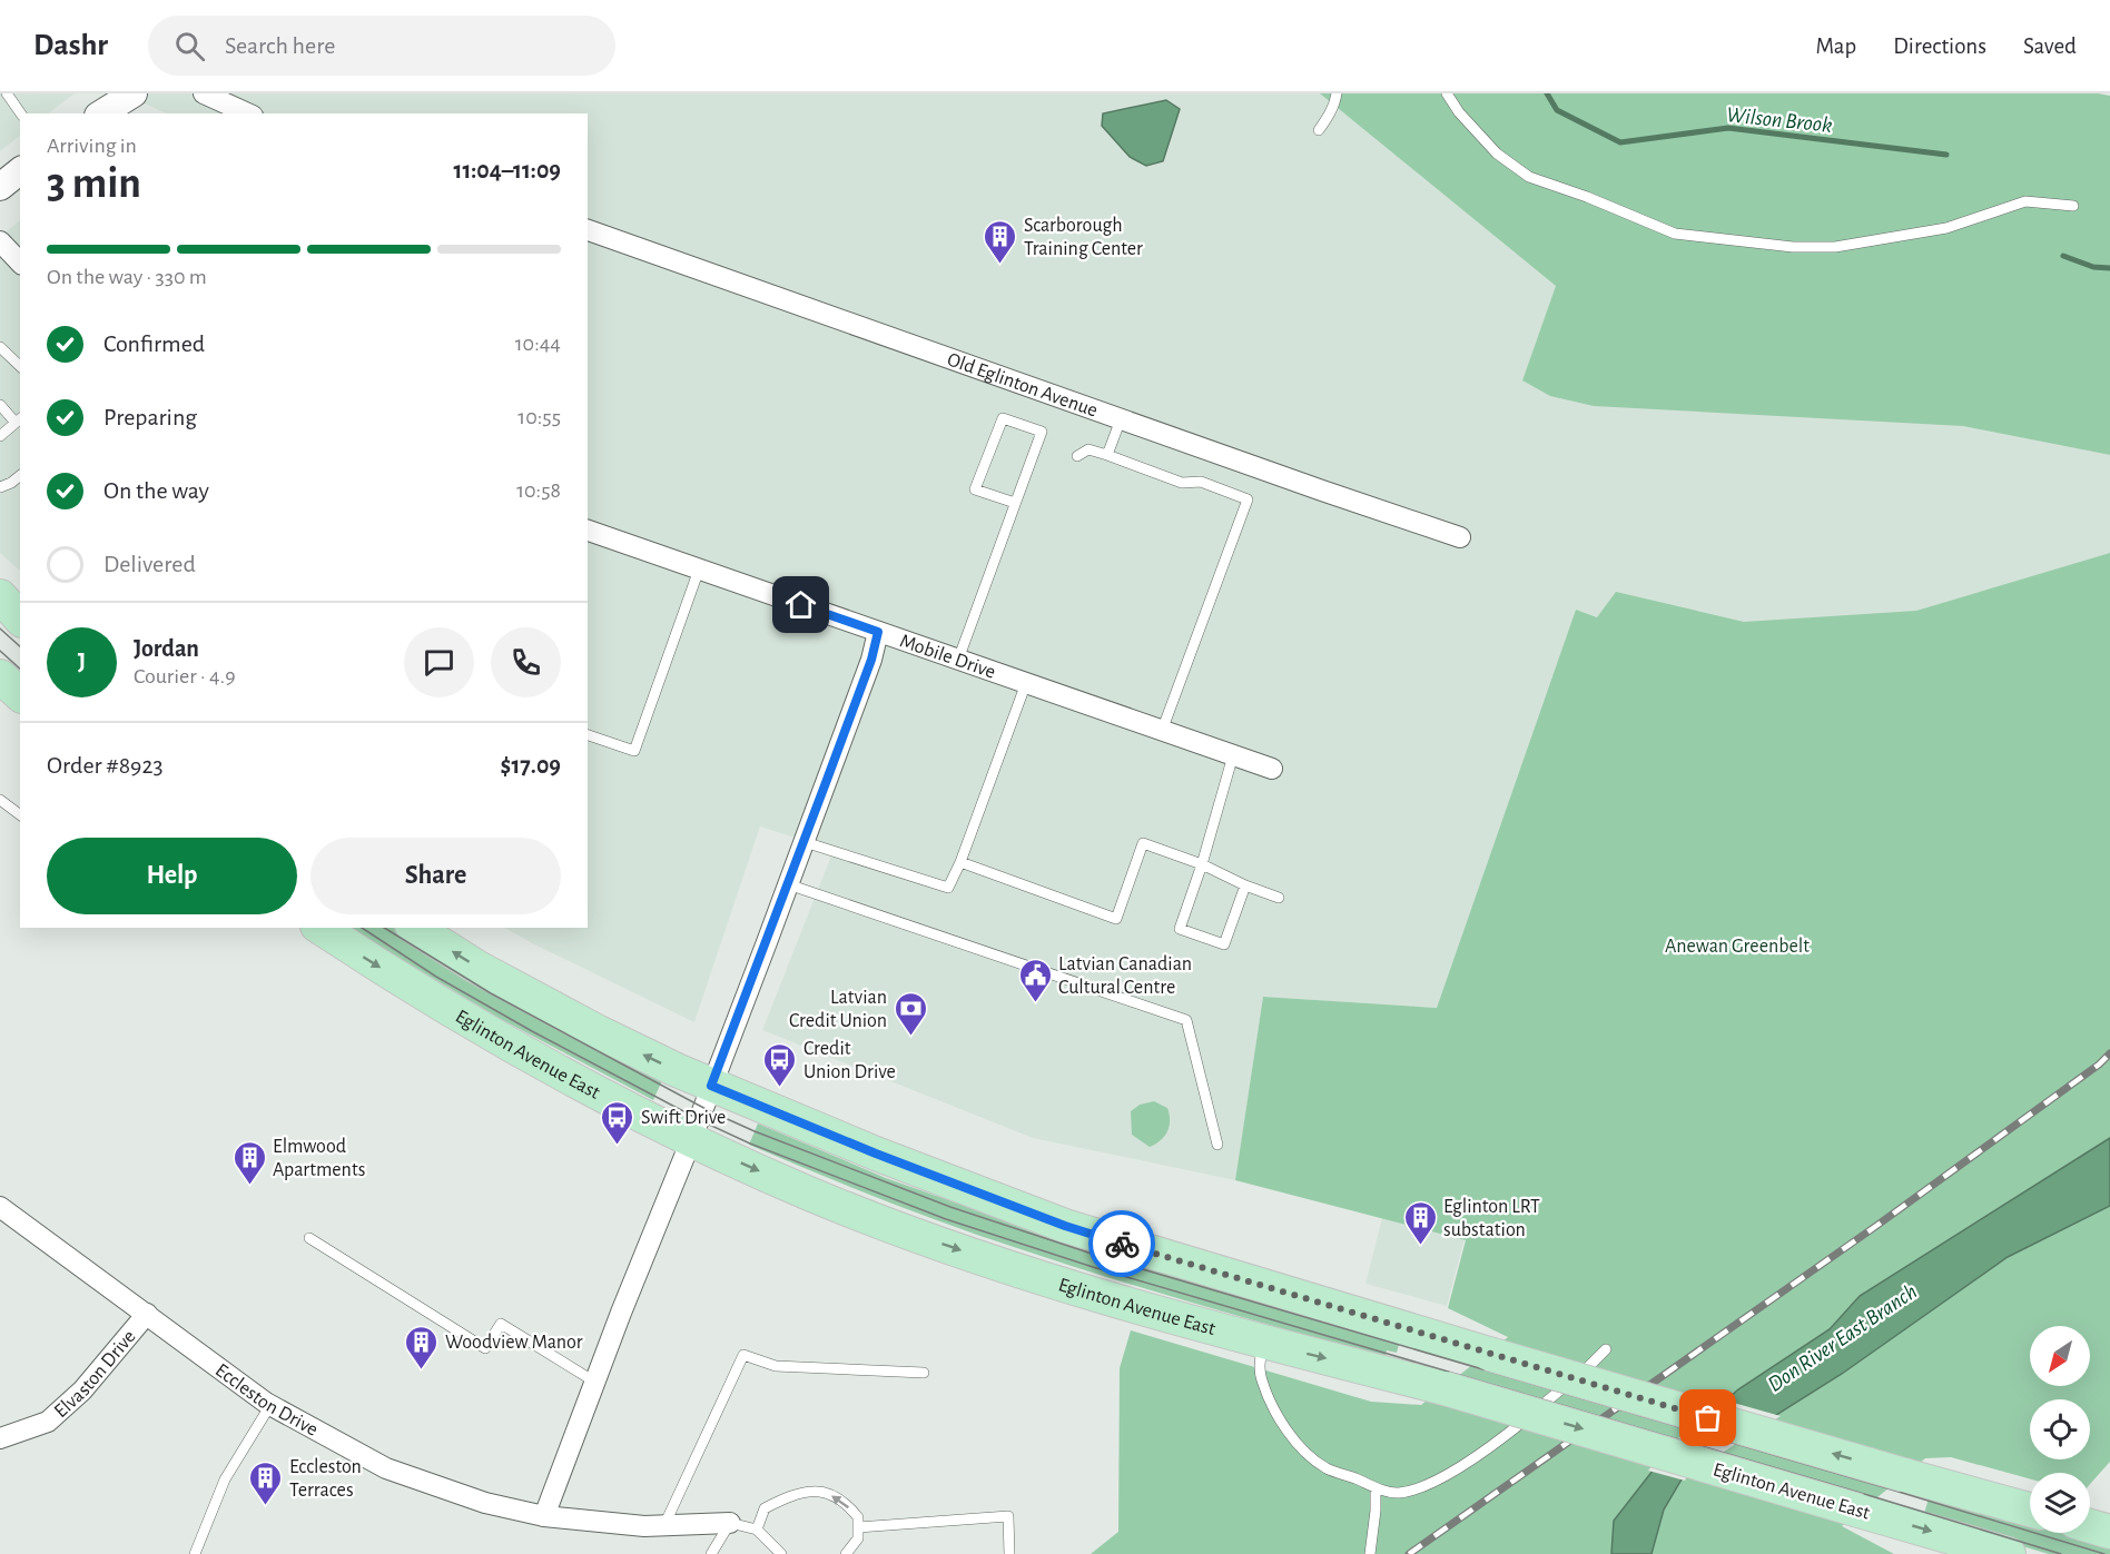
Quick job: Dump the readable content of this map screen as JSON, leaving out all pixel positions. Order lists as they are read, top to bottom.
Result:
{
  "streets": {
    "main road": ["Eglinton Avenue East"],
    "street": [
      "Old Eglinton Avenue",
      "Mobile Drive",
      "Elvaston Drive",
      "Eccleston Drive"
    ]
  },
  "crossings": [
    ["Elvaston Drive", "Eccleston Drive"]
  ],
  "water": ["Wilson Brook", "Don River East Branch"],
  "parks": ["Anewan Greenbelt"],
  "places": {
    "building": [
      "Scarborough Training Center",
      "Elmwood Apartments",
      "Eglinton LRT substation",
      "Woodview Manor",
      "Eccleston Terraces"
    ],
    "public building": ["Latvian Canadian Cultural Centre"],
    "bank": ["Latvian Credit Union"],
    "bus stop": ["Credit Union Drive", "Swift Drive"]
  },
  "north": "bottom left",
  "page": {
    "header": "Dashr",
    "search": "Search here",
    "nav": ["Map", "Directions", "Saved"],
    "heading": ["3 min", "Arriving in", "11:04–11:09"],
    "panel": [
      "Jordan",
      "Courier · 4.9",
      "Order #8923",
      "$17.09"
    ],
    "bar": "On the way · 330 m",
    "list": [
      ["Confirmed", "10:44"],
      ["Preparing", "10:55"],
      ["On the way", "10:58"],
      "Delivered"
    ],
    "round": "J",
    "buttons": ["Help", "Share"]
  }
}
